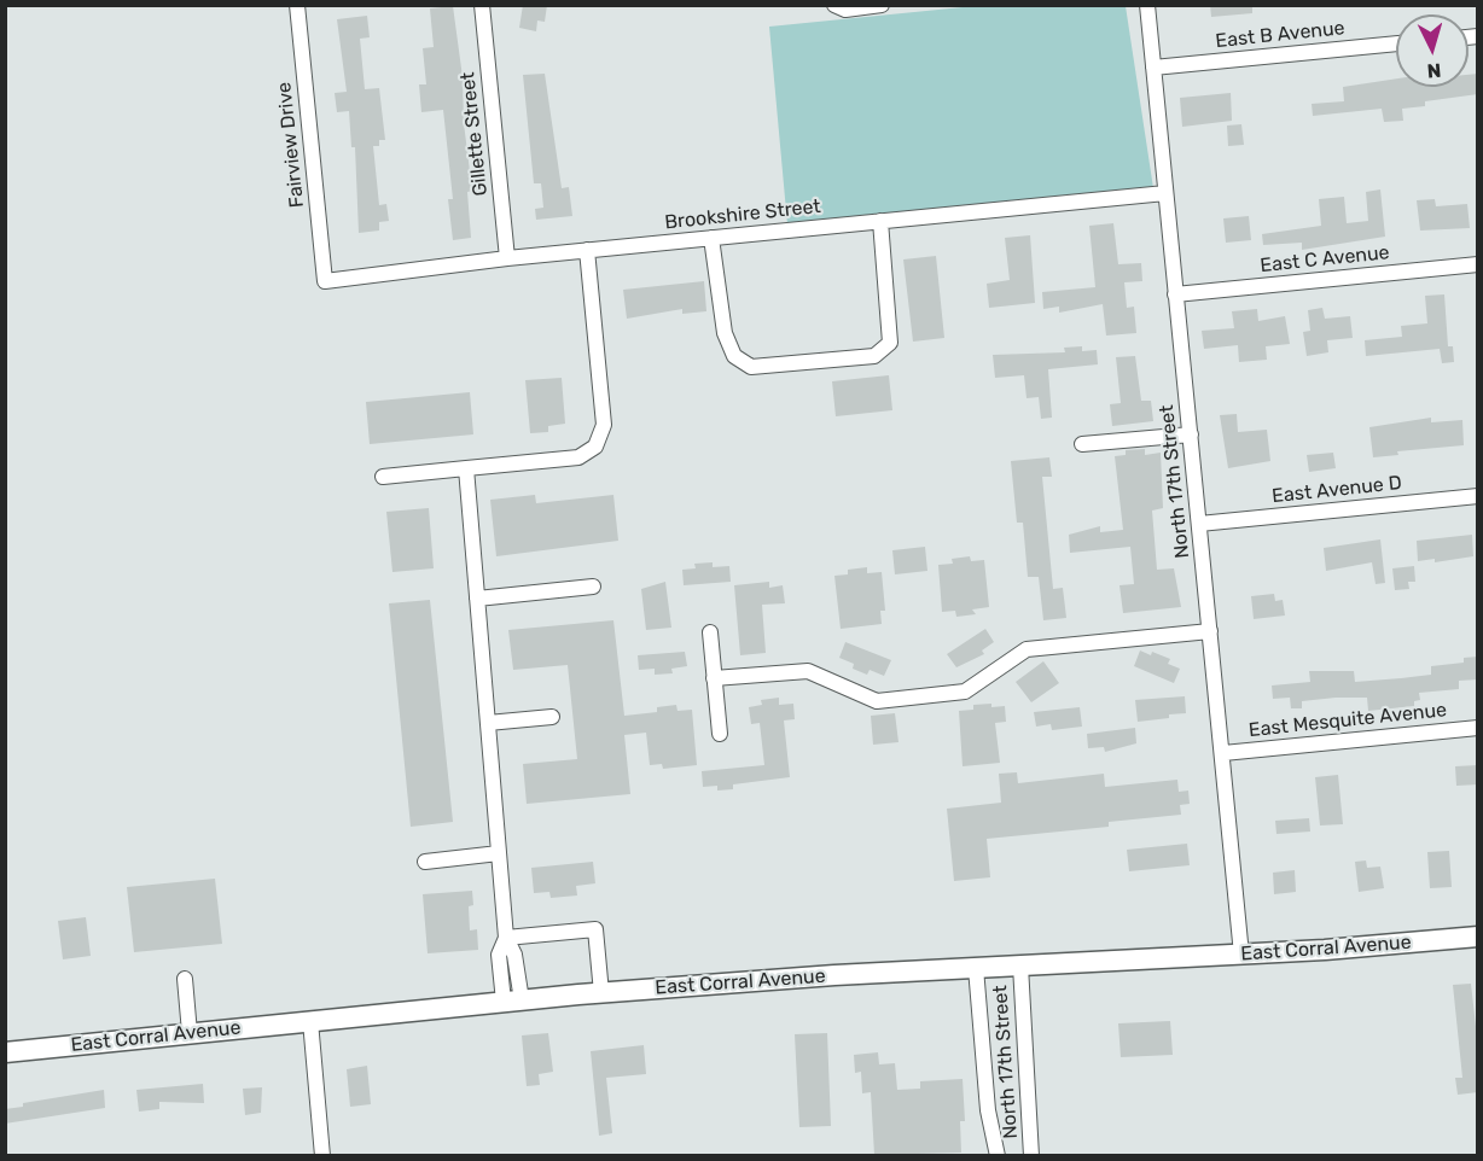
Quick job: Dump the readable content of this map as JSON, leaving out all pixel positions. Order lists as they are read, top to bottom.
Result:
{
  "streets": {
    "main road": ["East Corral Avenue"],
    "street": [
      "East B Avenue",
      "Gillette Street",
      "Fairview Drive",
      "Brookshire Street",
      "East C Avenue",
      "North 17th Street",
      "East Avenue D",
      "East Mesquite Avenue"
    ]
  },
  "crossings": [
    ["East B Avenue", "North 17th Street"],
    ["Gillette Street", "Brookshire Street"],
    ["Fairview Drive", "Brookshire Street"],
    ["Brookshire Street", "North 17th Street"],
    ["East C Avenue", "North 17th Street"],
    ["North 17th Street", "East Avenue D"],
    ["North 17th Street", "East Mesquite Avenue"],
    ["North 17th Street", "East Corral Avenue"]
  ],
  "north": "bottom"
}
